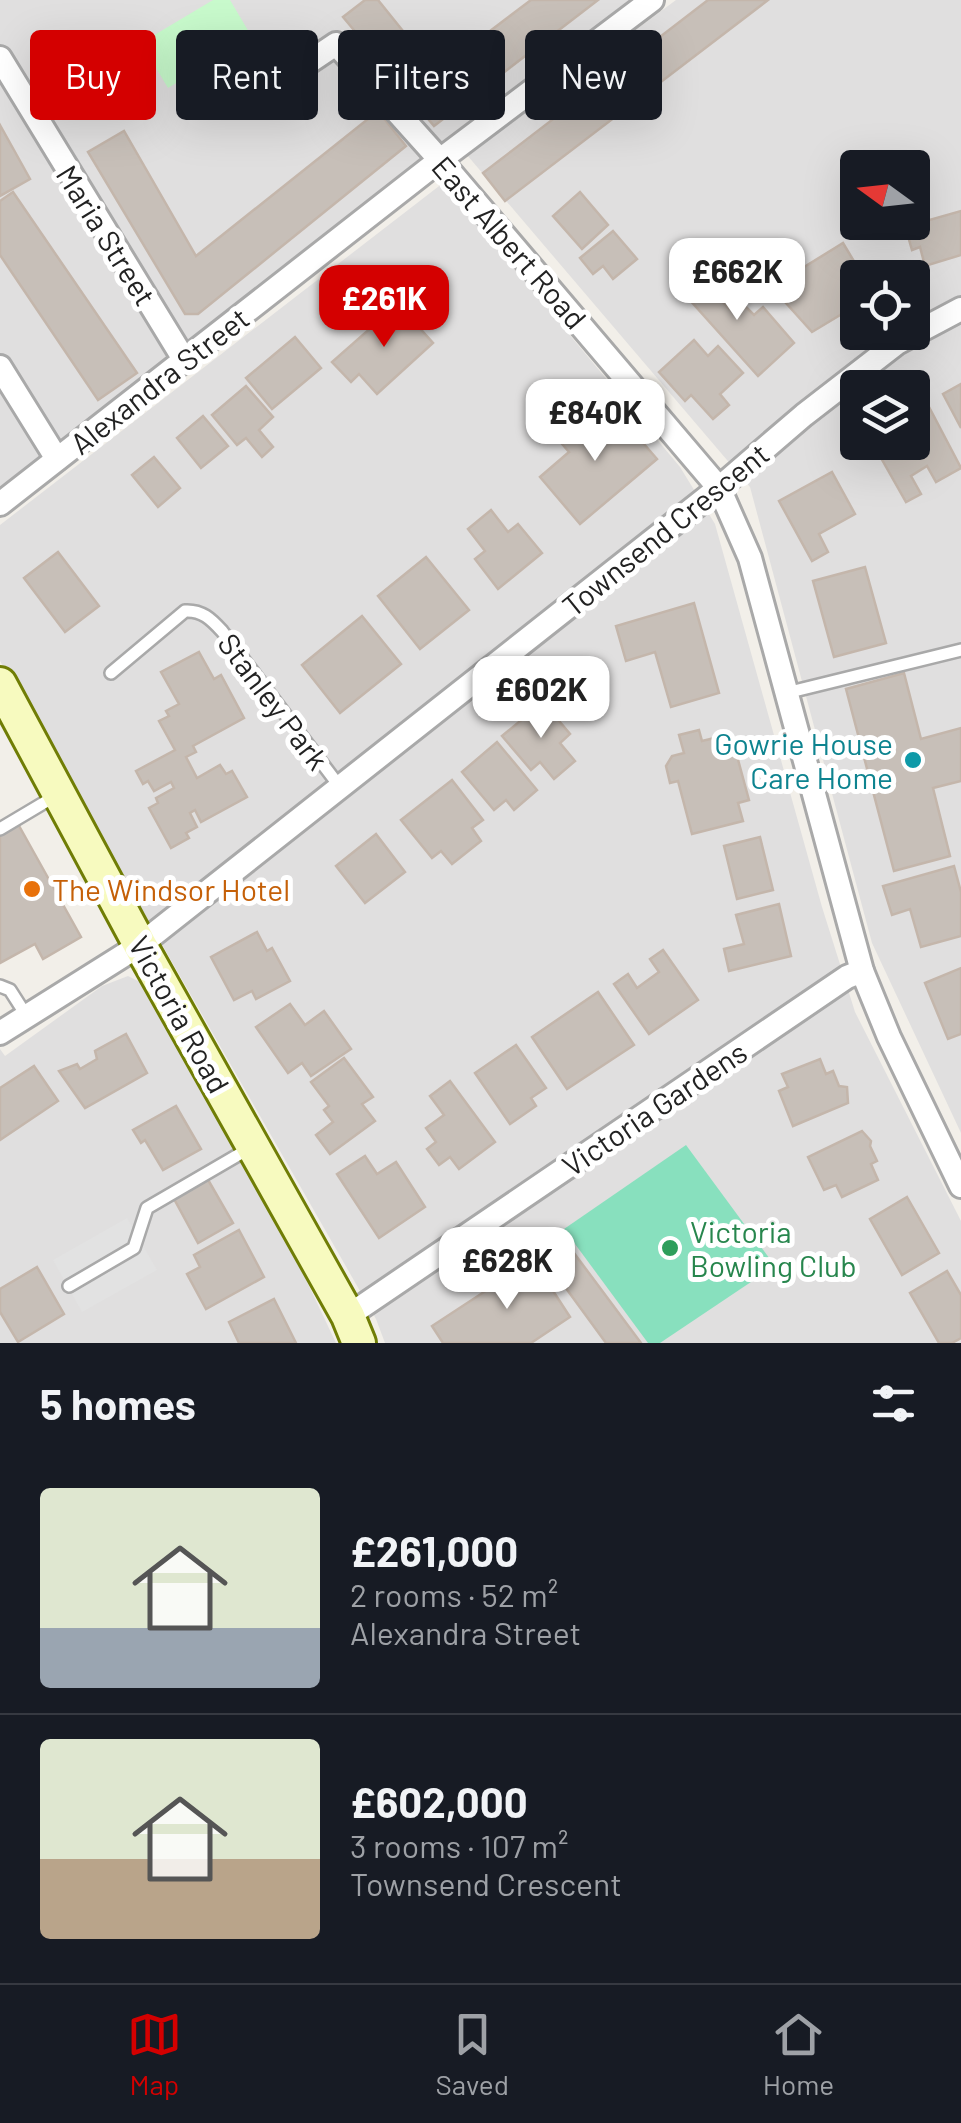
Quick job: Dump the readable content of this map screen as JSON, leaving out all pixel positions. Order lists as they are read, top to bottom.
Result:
{
  "streets": {
    "main road": ["Victoria Road"],
    "street": [
      "Maria Street",
      "East Albert Road",
      "Alexandra Street",
      "Townsend Crescent",
      "Victoria Gardens"
    ],
    "lane": ["Stanley Park"]
  },
  "crossings": [
    ["Maria Street", "Alexandra Street"],
    ["East Albert Road", "Alexandra Street"],
    ["East Albert Road", "Townsend Crescent"],
    ["East Albert Road", "Victoria Gardens"],
    ["Townsend Crescent", "Stanley Park"],
    ["Townsend Crescent", "Victoria Road"],
    ["Victoria Road", "Victoria Gardens"]
  ],
  "places": ["Gowrie House Care Home", "The Windsor Hotel", "Victoria Bowling Club"],
  "north": "left",
  "page": {
    "chip": [
      "Buy",
      "Rent",
      "Filters",
      "New"
    ],
    "price": [
      "£662K",
      "£261K",
      "£840K",
      "£602K",
      "£628K"
    ],
    "heading": "5 homes",
    "list": [
      {
        "name": "£261,000",
        "note": "2 rooms · 52 m² · Alexandra Street"
      },
      {
        "name": "£602,000",
        "note": "3 rooms · 107 m² · Townsend Crescent"
      }
    ],
    "tabs": ["Map", "Saved", "Home"]
  }
}
